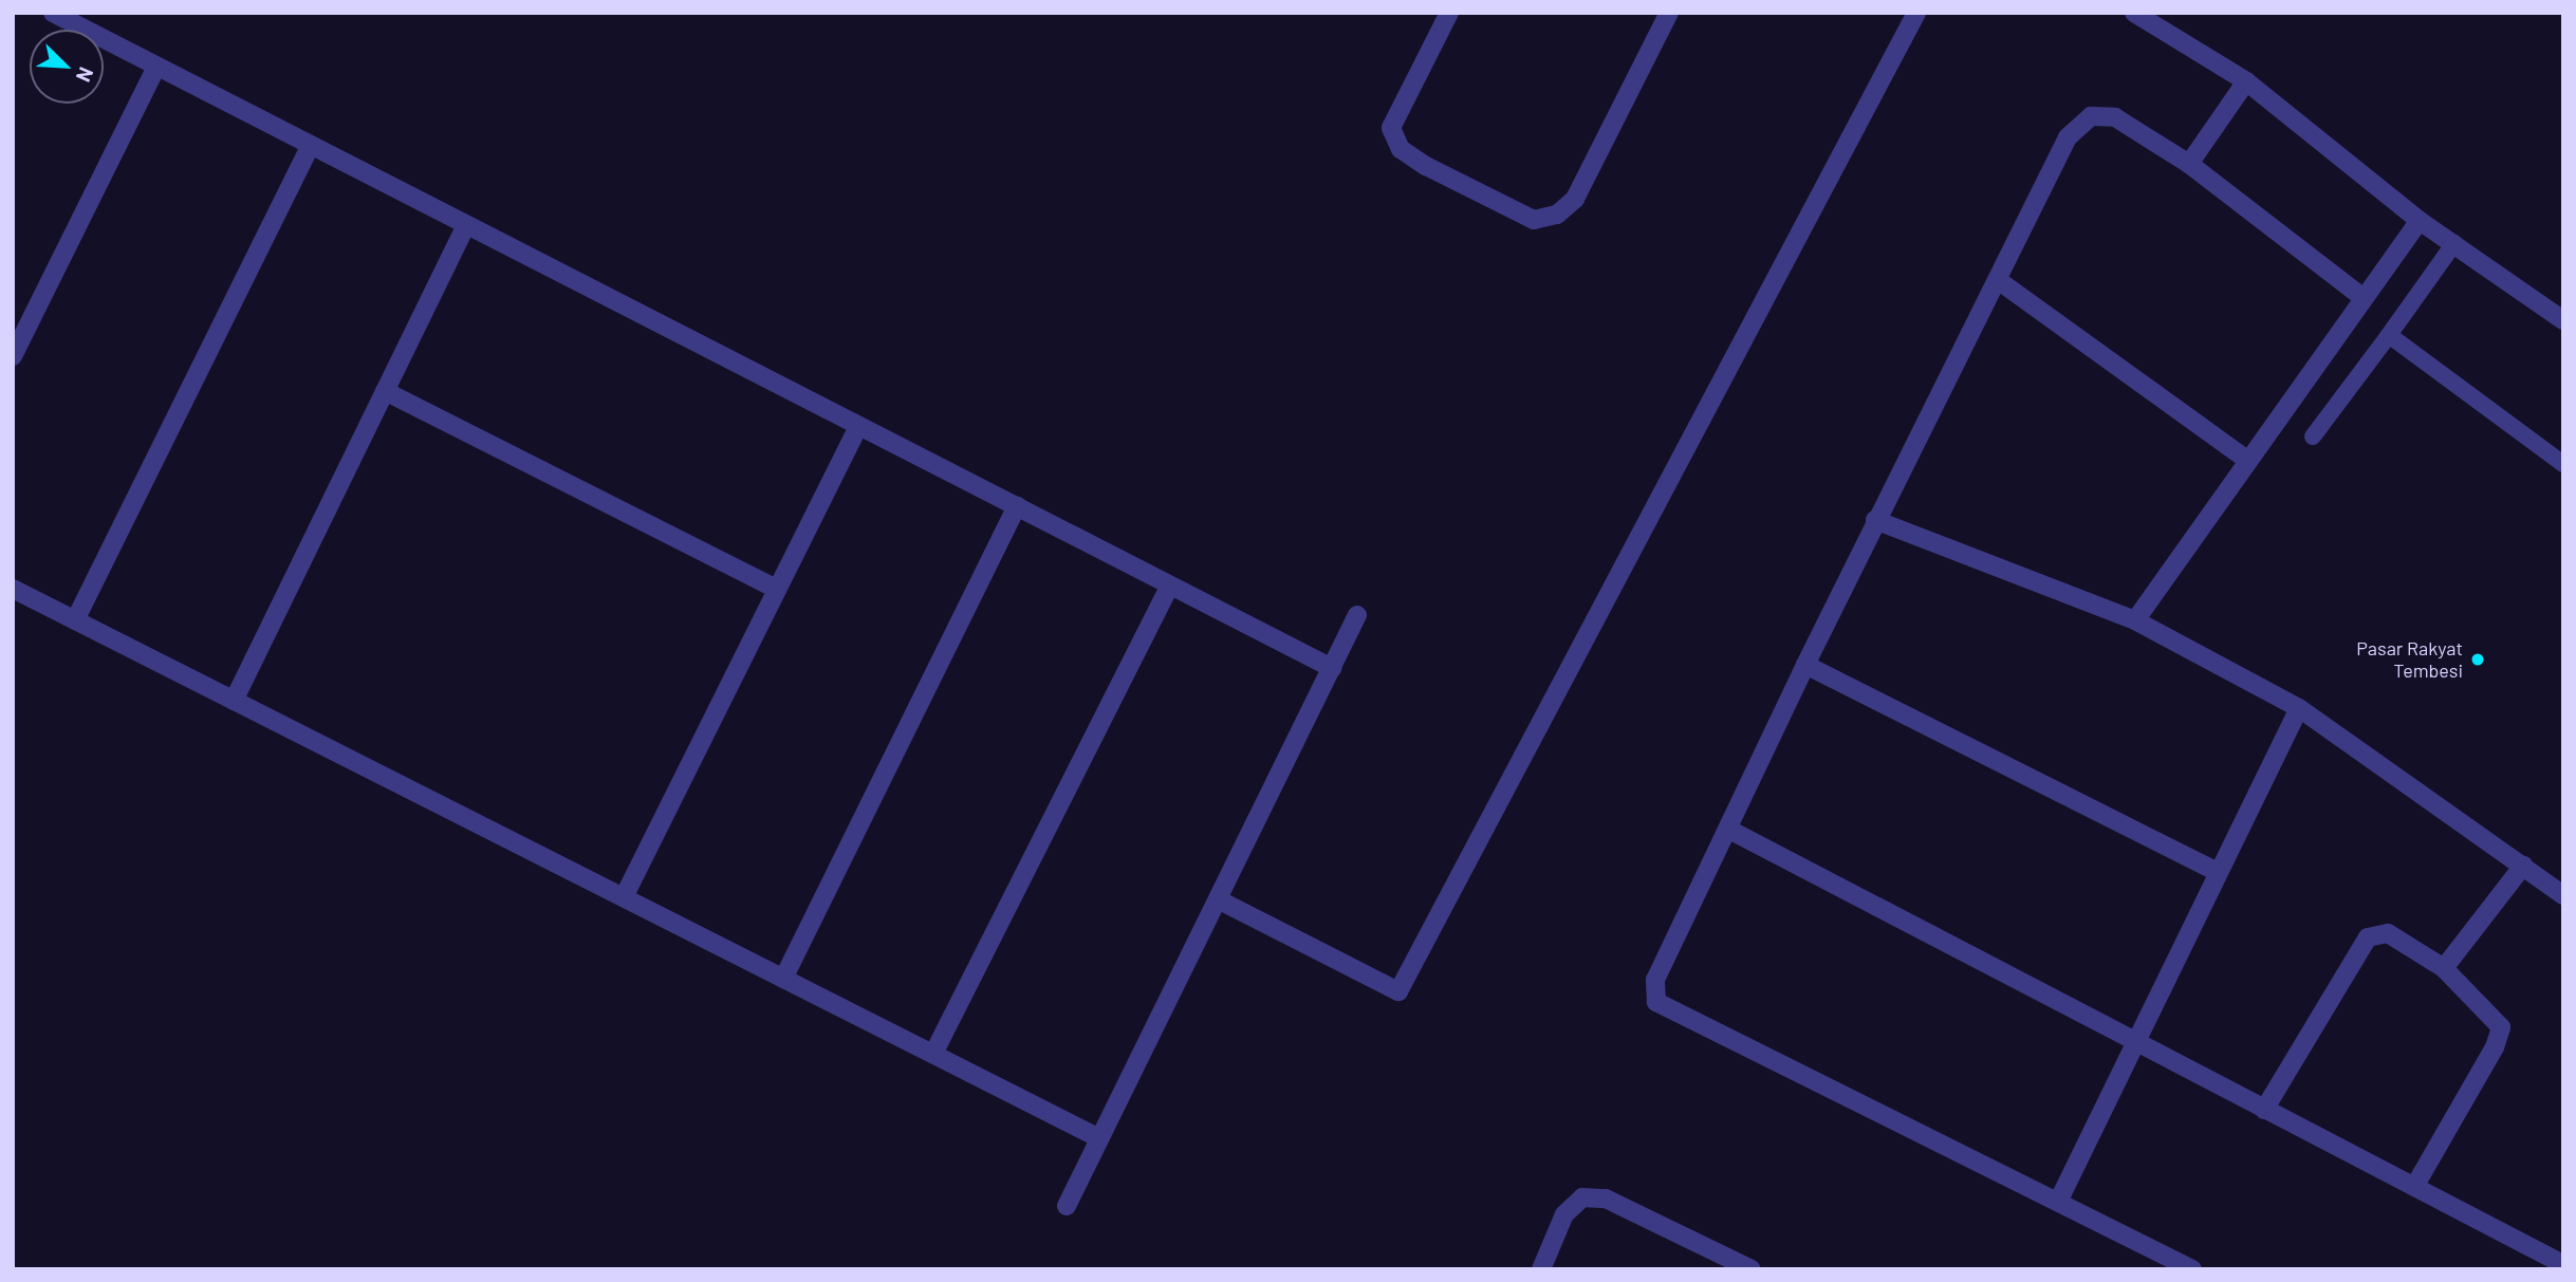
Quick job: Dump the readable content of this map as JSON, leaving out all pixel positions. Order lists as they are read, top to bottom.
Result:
{
  "places": ["Pasar Rakyat Tembesi"],
  "north": "bottom right"
}
